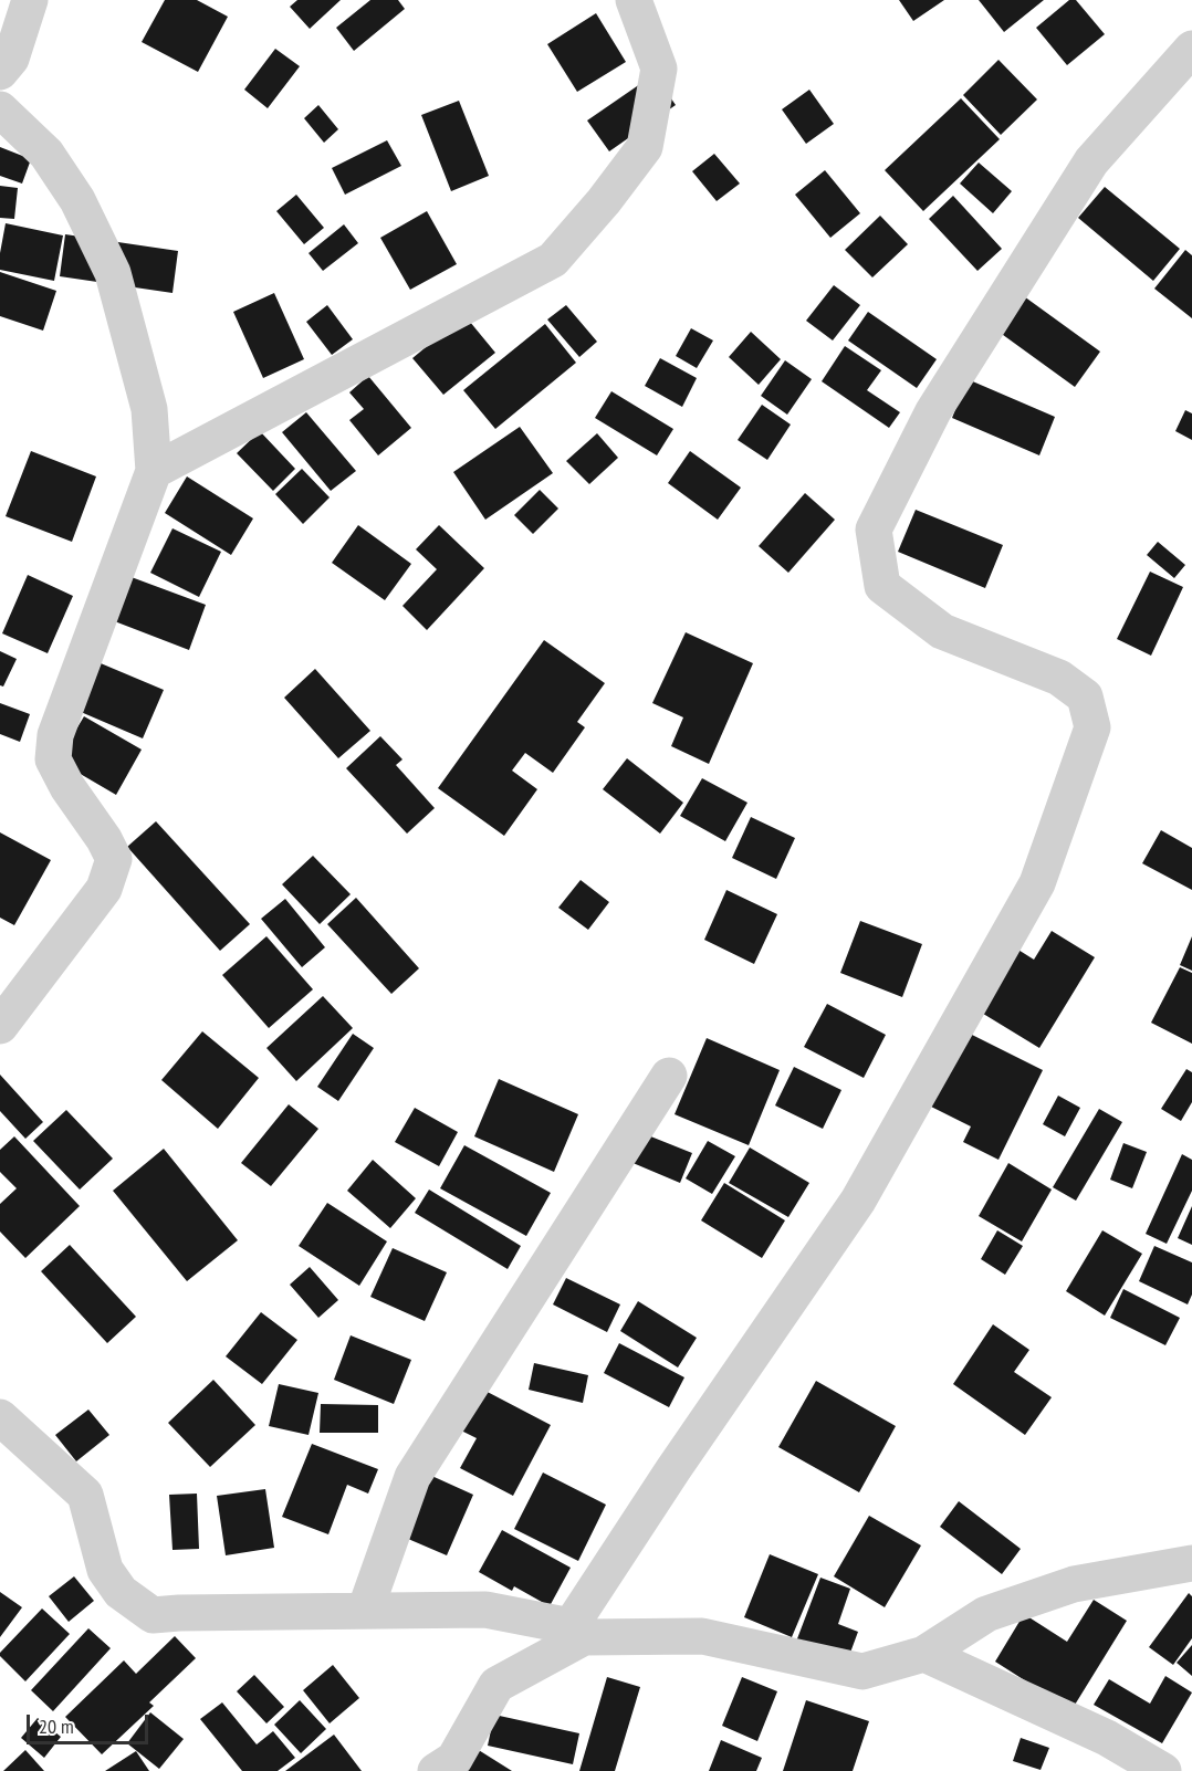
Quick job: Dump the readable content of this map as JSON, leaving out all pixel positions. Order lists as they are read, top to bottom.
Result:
{
  "scale_bar": "20 m"
}
